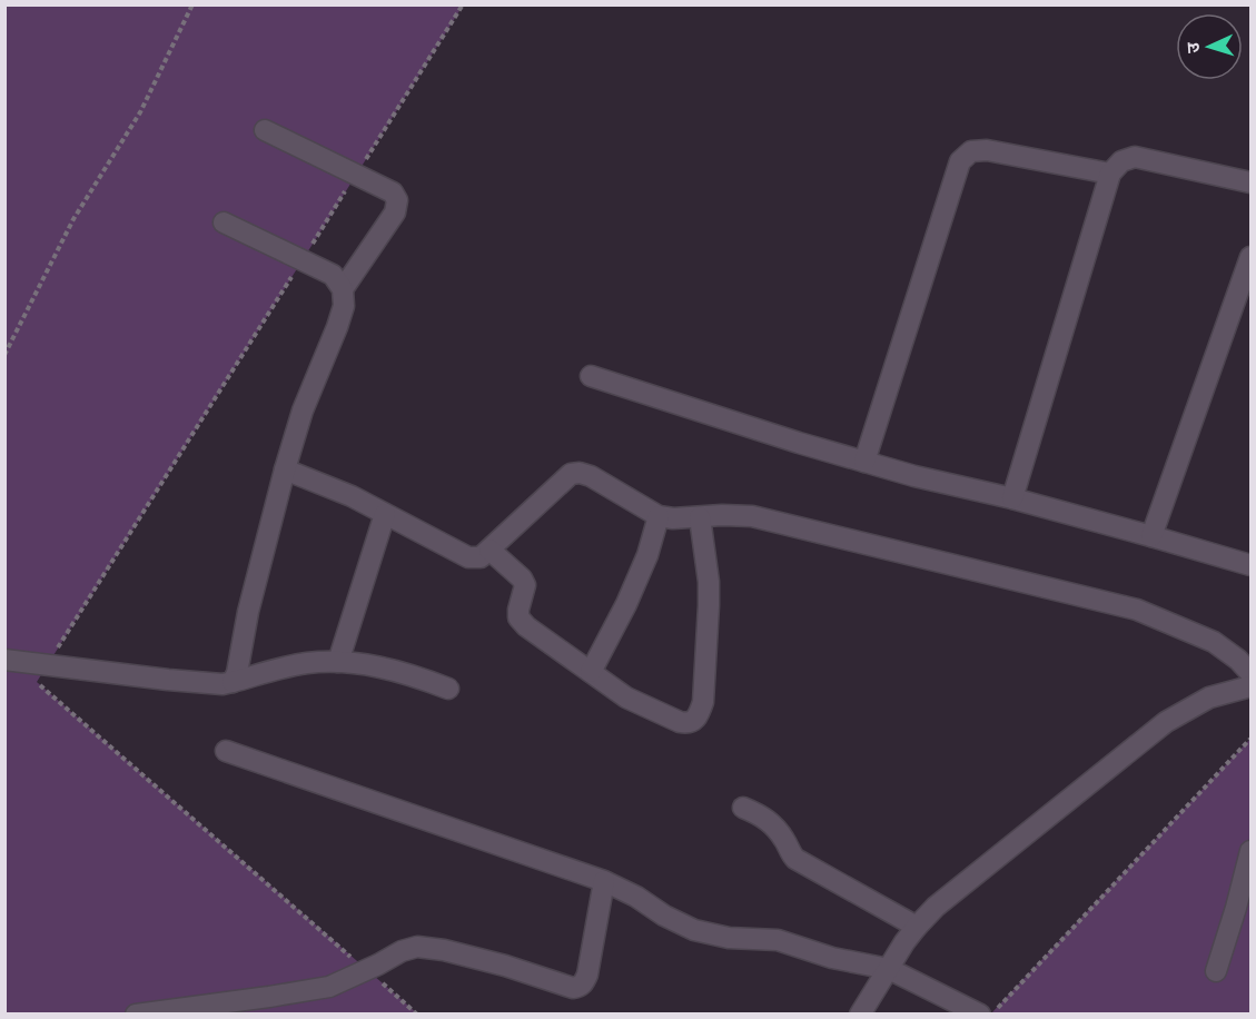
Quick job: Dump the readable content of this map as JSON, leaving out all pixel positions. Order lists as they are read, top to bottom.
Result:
{
  "north": "left"
}
